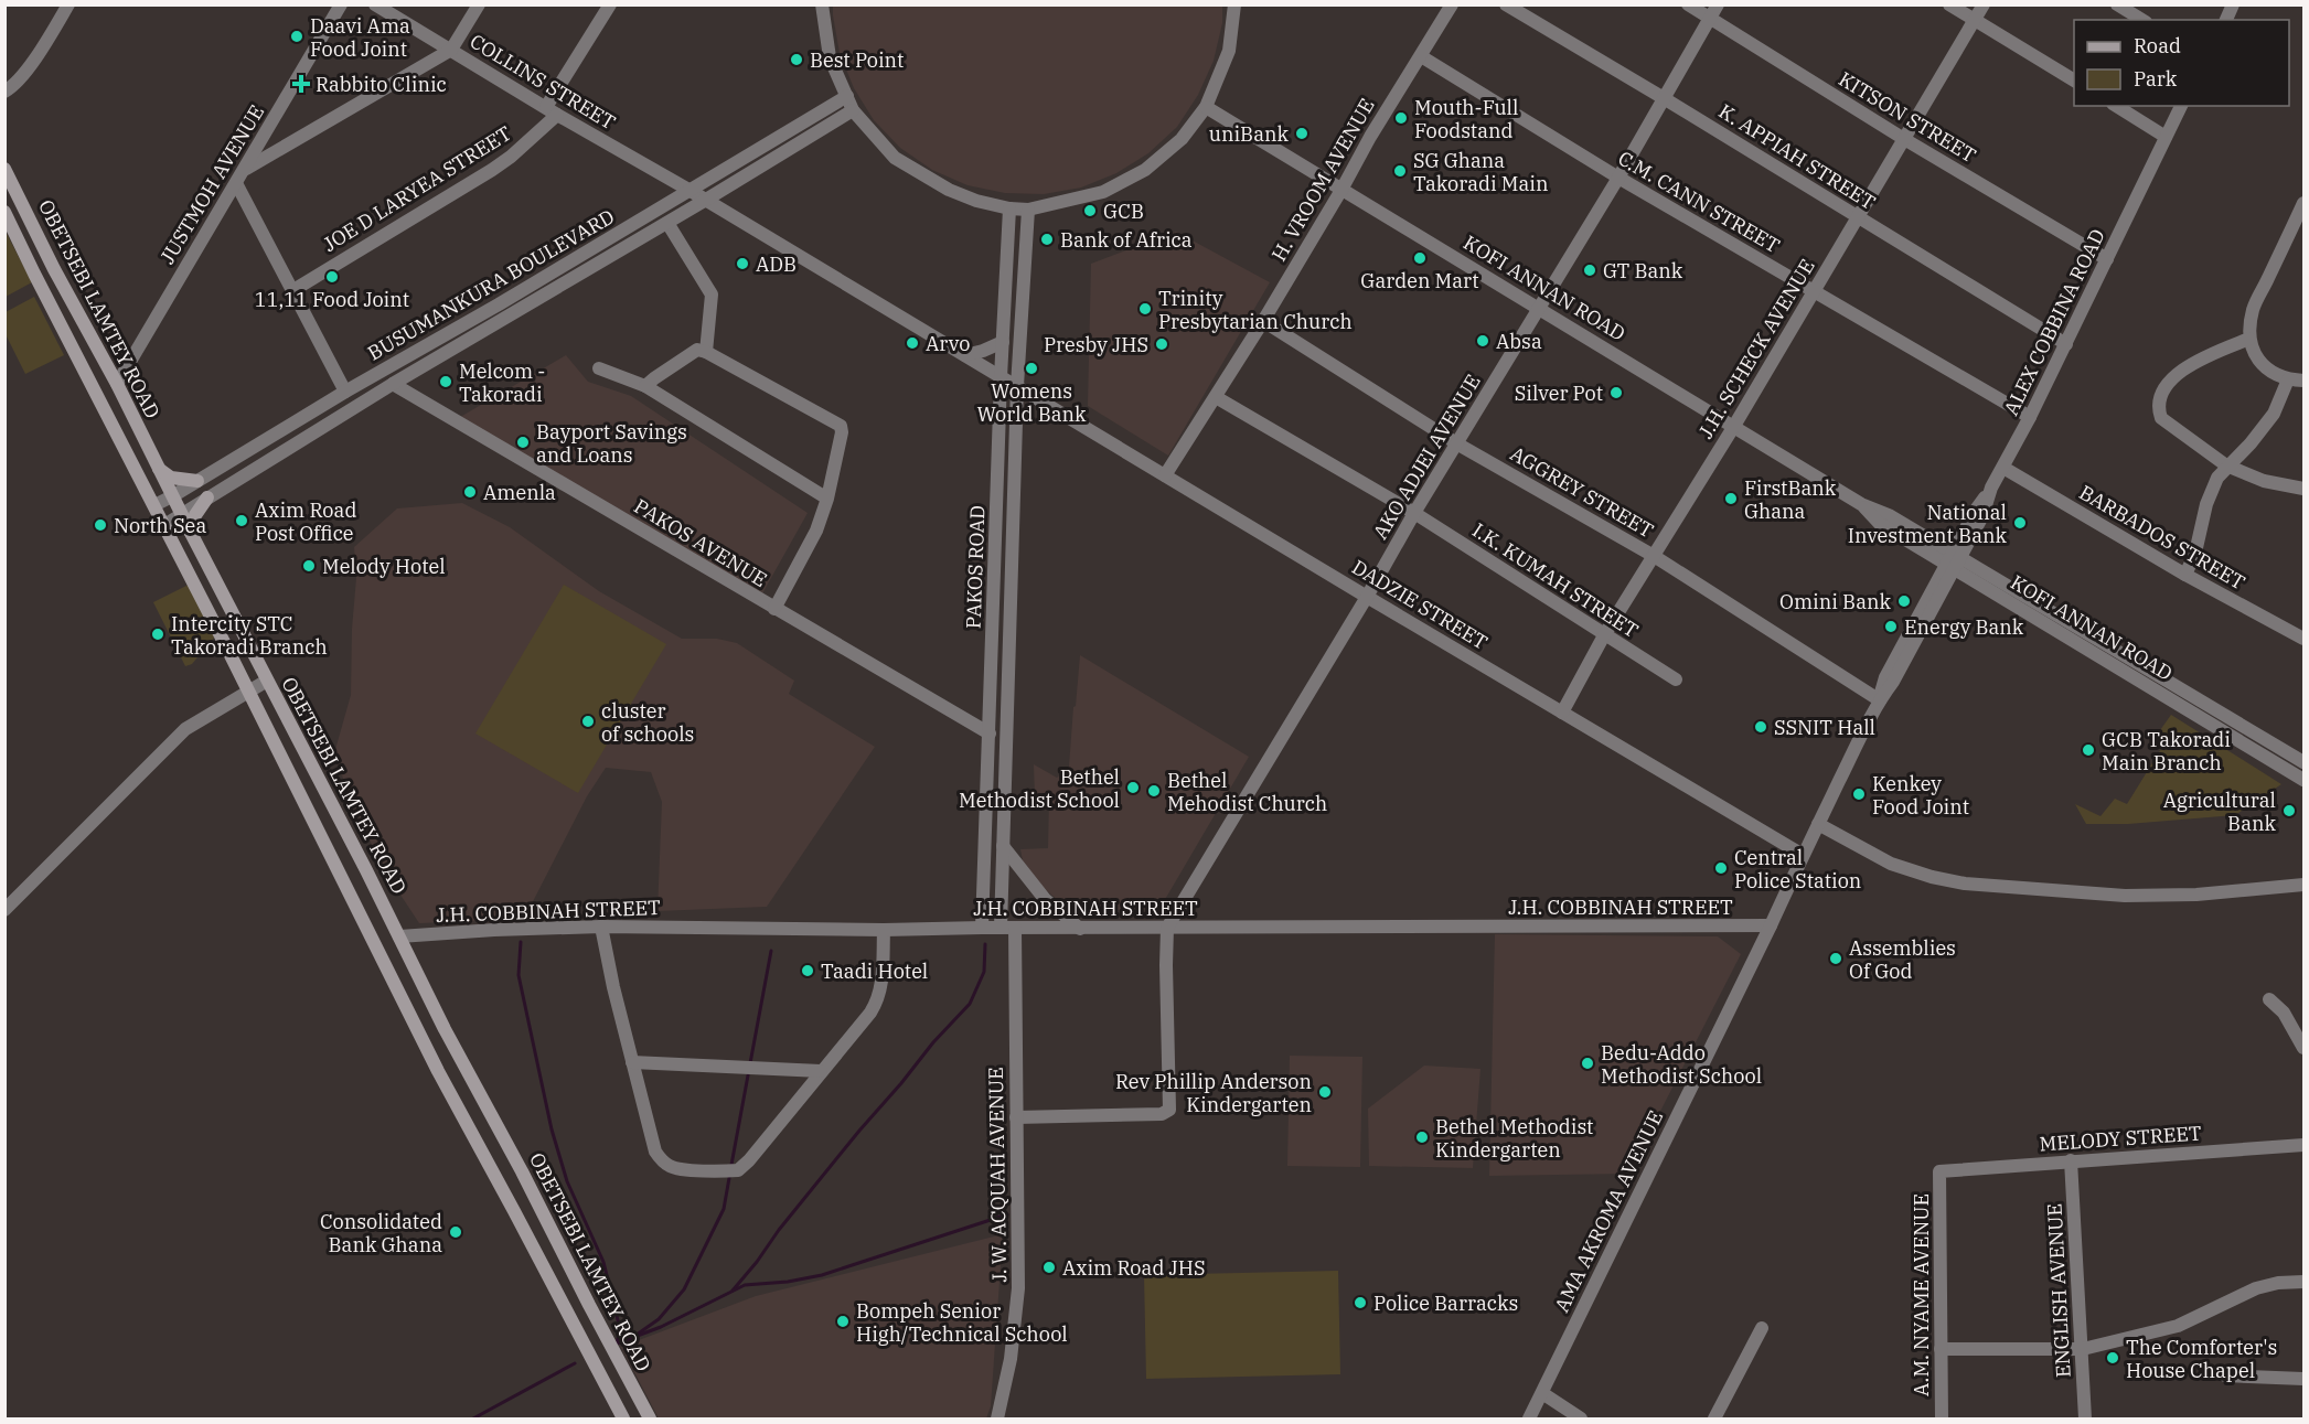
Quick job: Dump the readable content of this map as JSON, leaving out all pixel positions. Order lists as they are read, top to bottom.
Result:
{
  "streets": {
    "main road": ["OBETSEBI LAMTEY ROAD"],
    "street": [
      "COLLINS STREET",
      "KITSON STREET",
      "K. APPIAH STREET",
      "H. VROOM AVENUE",
      "JUSTMOH AVENUE",
      "JOE D LARYEA STREET",
      "C.M. CANN STREET",
      "BUSUMANKURA BOULEVARD",
      "KOFI ANNAN ROAD",
      "ALEX COBBINA ROAD",
      "J.H. SCHECK AVENUE",
      "AKO ADJEI AVENUE",
      "AGGREY STREET",
      "BARBADOS STREET",
      "PAKOS AVENUE",
      "PAKOS ROAD",
      "I.K. KUMAH STREET",
      "DADZIE STREET",
      "J.H. COBBINAH STREET",
      "MELODY STREET",
      "J. W. ACQUAH AVENUE",
      "AMA AKROMA AVENUE",
      "ENGLISH AVENUE",
      "A.M. NYAME AVENUE"
    ]
  },
  "crossings": [
    ["COLLINS STREET", "JOE D LARYEA STREET"],
    ["COLLINS STREET", "BUSUMANKURA BOULEVARD"],
    ["KITSON STREET", "ALEX COBBINA ROAD"],
    ["KITSON STREET", "J.H. SCHECK AVENUE"],
    ["KITSON STREET", "AKO ADJEI AVENUE"],
    ["K. APPIAH STREET", "ALEX COBBINA ROAD"],
    ["K. APPIAH STREET", "J.H. SCHECK AVENUE"],
    ["K. APPIAH STREET", "AKO ADJEI AVENUE"],
    ["H. VROOM AVENUE", "C.M. CANN STREET"],
    ["H. VROOM AVENUE", "KOFI ANNAN ROAD"],
    ["H. VROOM AVENUE", "AGGREY STREET"],
    ["H. VROOM AVENUE", "I.K. KUMAH STREET"],
    ["H. VROOM AVENUE", "DADZIE STREET"],
    ["JUSTMOH AVENUE", "OBETSEBI LAMTEY ROAD"],
    ["C.M. CANN STREET", "ALEX COBBINA ROAD"],
    ["C.M. CANN STREET", "J.H. SCHECK AVENUE"],
    ["C.M. CANN STREET", "AKO ADJEI AVENUE"],
    ["BUSUMANKURA BOULEVARD", "OBETSEBI LAMTEY ROAD"],
    ["BUSUMANKURA BOULEVARD", "PAKOS AVENUE"],
    ["KOFI ANNAN ROAD", "ALEX COBBINA ROAD"],
    ["KOFI ANNAN ROAD", "J.H. SCHECK AVENUE"],
    ["KOFI ANNAN ROAD", "AKO ADJEI AVENUE"],
    ["KOFI ANNAN ROAD", "AMA AKROMA AVENUE"],
    ["OBETSEBI LAMTEY ROAD", "J.H. COBBINAH STREET"],
    ["ALEX COBBINA ROAD", "BARBADOS STREET"],
    ["ALEX COBBINA ROAD", "AMA AKROMA AVENUE"],
    ["J.H. SCHECK AVENUE", "AGGREY STREET"],
    ["J.H. SCHECK AVENUE", "I.K. KUMAH STREET"],
    ["J.H. SCHECK AVENUE", "DADZIE STREET"],
    ["AKO ADJEI AVENUE", "AGGREY STREET"],
    ["AKO ADJEI AVENUE", "I.K. KUMAH STREET"],
    ["AKO ADJEI AVENUE", "DADZIE STREET"],
    ["AKO ADJEI AVENUE", "J.H. COBBINAH STREET"],
    ["AGGREY STREET", "AMA AKROMA AVENUE"],
    ["PAKOS AVENUE", "PAKOS ROAD"],
    ["PAKOS ROAD", "DADZIE STREET"],
    ["PAKOS ROAD", "J.H. COBBINAH STREET"],
    ["PAKOS ROAD", "J. W. ACQUAH AVENUE"],
    ["DADZIE STREET", "AMA AKROMA AVENUE"],
    ["J.H. COBBINAH STREET", "J. W. ACQUAH AVENUE"],
    ["J.H. COBBINAH STREET", "AMA AKROMA AVENUE"],
    ["MELODY STREET", "ENGLISH AVENUE"],
    ["MELODY STREET", "A.M. NYAME AVENUE"]
  ],
  "places": {
    "other": [
      "Daavi Ama Food Joint",
      "Best Point",
      "Mouth-Full Foodstand",
      "uniBank",
      "SG Ghana Takoradi Main",
      "GCB",
      "Bank of Africa",
      "Garden Mart",
      "ADB",
      "GT Bank",
      "11,11 Food Joint",
      "Trinity Presbytarian Church",
      "Absa",
      "Arvo",
      "Presby JHS",
      "Womens World Bank",
      "Melcom - Takoradi",
      "Silver Pot",
      "Bayport Savings and Loans",
      "Amenla",
      "FirstBank Ghana",
      "Axim Road Post Office",
      "National Investment Bank",
      "North Sea",
      "Melody Hotel",
      "Omini Bank",
      "Energy Bank",
      "Intercity STC Takoradi Branch",
      "cluster of schools",
      "SSNIT Hall",
      "GCB Takoradi Main Branch",
      "Bethel Methodist School",
      "Bethel Mehodist Church",
      "Kenkey Food Joint",
      "Agricultural Bank",
      "Central Police Station",
      "Assemblies Of God",
      "Taadi Hotel",
      "Bedu-Addo Methodist School",
      "Rev Phillip Anderson Kindergarten",
      "Bethel Methodist Kindergarten",
      "Consolidated Bank Ghana",
      "Axim Road JHS",
      "Police Barracks",
      "Bompeh Senior High/Technical School",
      "The Comforter's House Chapel"
    ],
    "health": ["Rabbito Clinic"]
  },
  "legend": ["Road", "Park"]
}
